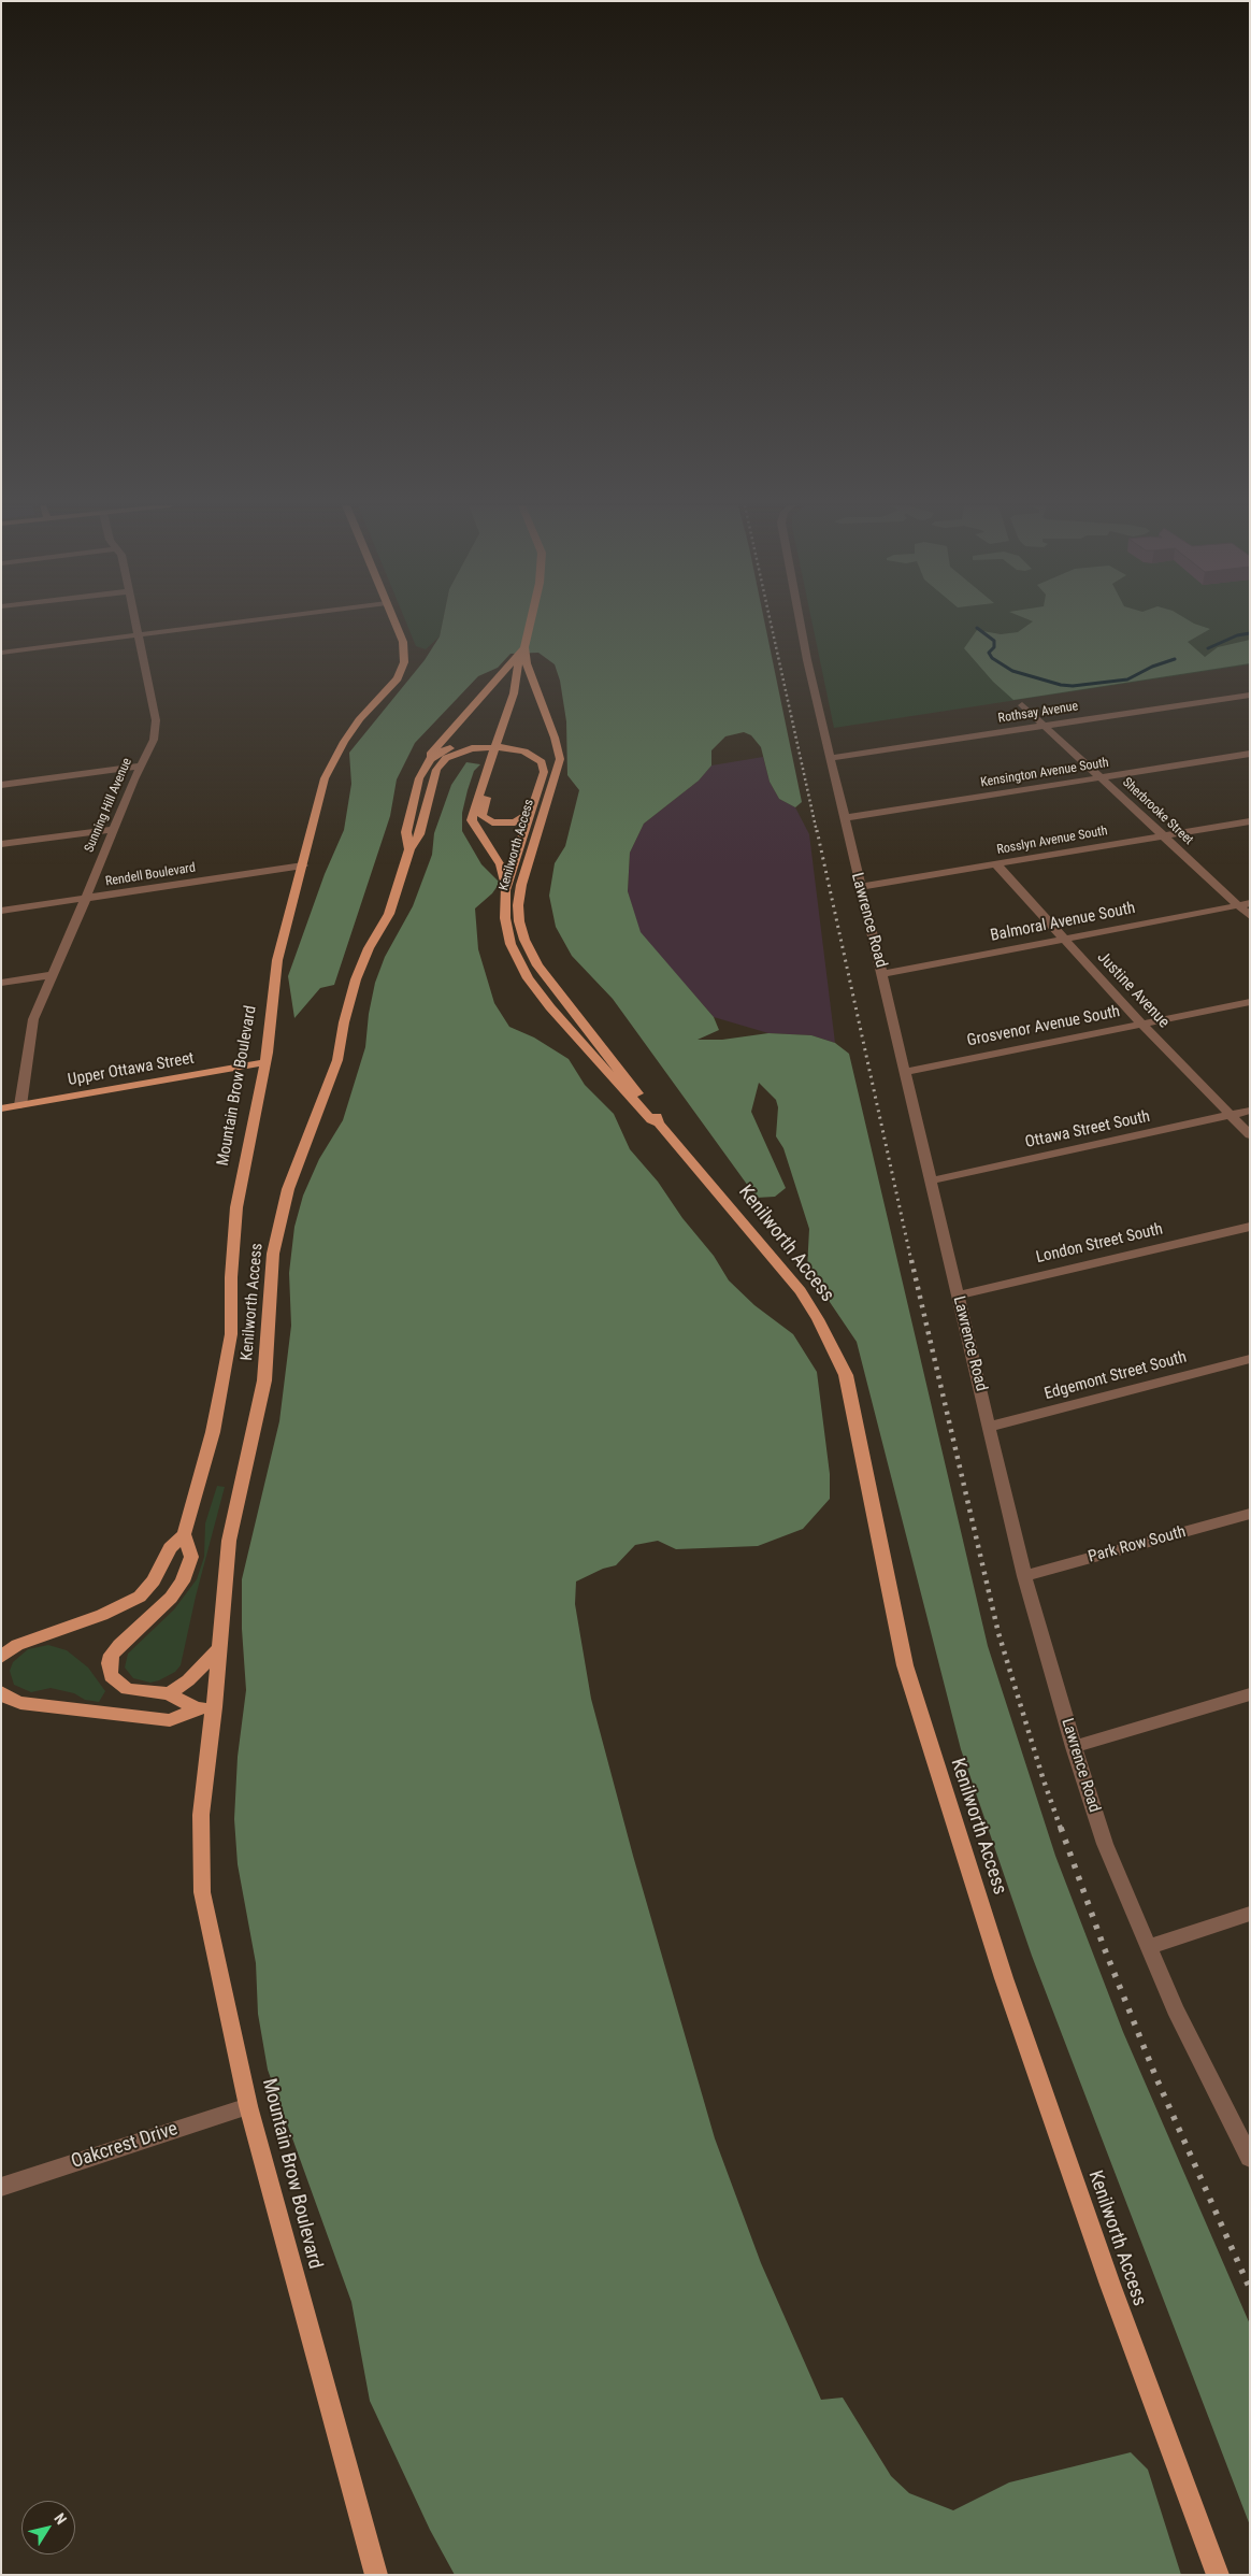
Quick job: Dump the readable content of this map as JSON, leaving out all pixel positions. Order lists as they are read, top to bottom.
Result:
{
  "streets": {
    "main road": ["Kenilworth Access", "Upper Ottawa Street", "Mountain Brow Boulevard"],
    "street": [
      "Rothsay Avenue",
      "Kensington Avenue South",
      "Sunning Hill Avenue",
      "Sherbrooke Street",
      "Rosslyn Avenue South",
      "Rendell Boulevard",
      "Lawrence Road",
      "Balmoral Avenue South",
      "Justine Avenue",
      "Grosvenor Avenue South",
      "Ottawa Street South",
      "London Street South",
      "Edgemont Street South",
      "Park Row South",
      "Oakcrest Drive"
    ]
  },
  "crossings": [
    ["Rothsay Avenue", "Sherbrooke Street"],
    ["Rothsay Avenue", "Lawrence Road"],
    ["Kensington Avenue South", "Sherbrooke Street"],
    ["Kensington Avenue South", "Lawrence Road"],
    ["Sunning Hill Avenue", "Rendell Boulevard"],
    ["Sunning Hill Avenue", "Upper Ottawa Street"],
    ["Sherbrooke Street", "Rosslyn Avenue South"],
    ["Sherbrooke Street", "Balmoral Avenue South"],
    ["Rosslyn Avenue South", "Lawrence Road"],
    ["Rosslyn Avenue South", "Justine Avenue"],
    ["Kenilworth Access", "Mountain Brow Boulevard"],
    ["Rendell Boulevard", "Mountain Brow Boulevard"],
    ["Lawrence Road", "Balmoral Avenue South"],
    ["Lawrence Road", "Grosvenor Avenue South"],
    ["Lawrence Road", "Ottawa Street South"],
    ["Lawrence Road", "London Street South"],
    ["Lawrence Road", "Edgemont Street South"],
    ["Lawrence Road", "Park Row South"],
    ["Balmoral Avenue South", "Justine Avenue"],
    ["Justine Avenue", "Grosvenor Avenue South"],
    ["Justine Avenue", "Ottawa Street South"],
    ["Upper Ottawa Street", "Mountain Brow Boulevard"],
    ["Mountain Brow Boulevard", "Oakcrest Drive"]
  ],
  "north": "top right"
}
